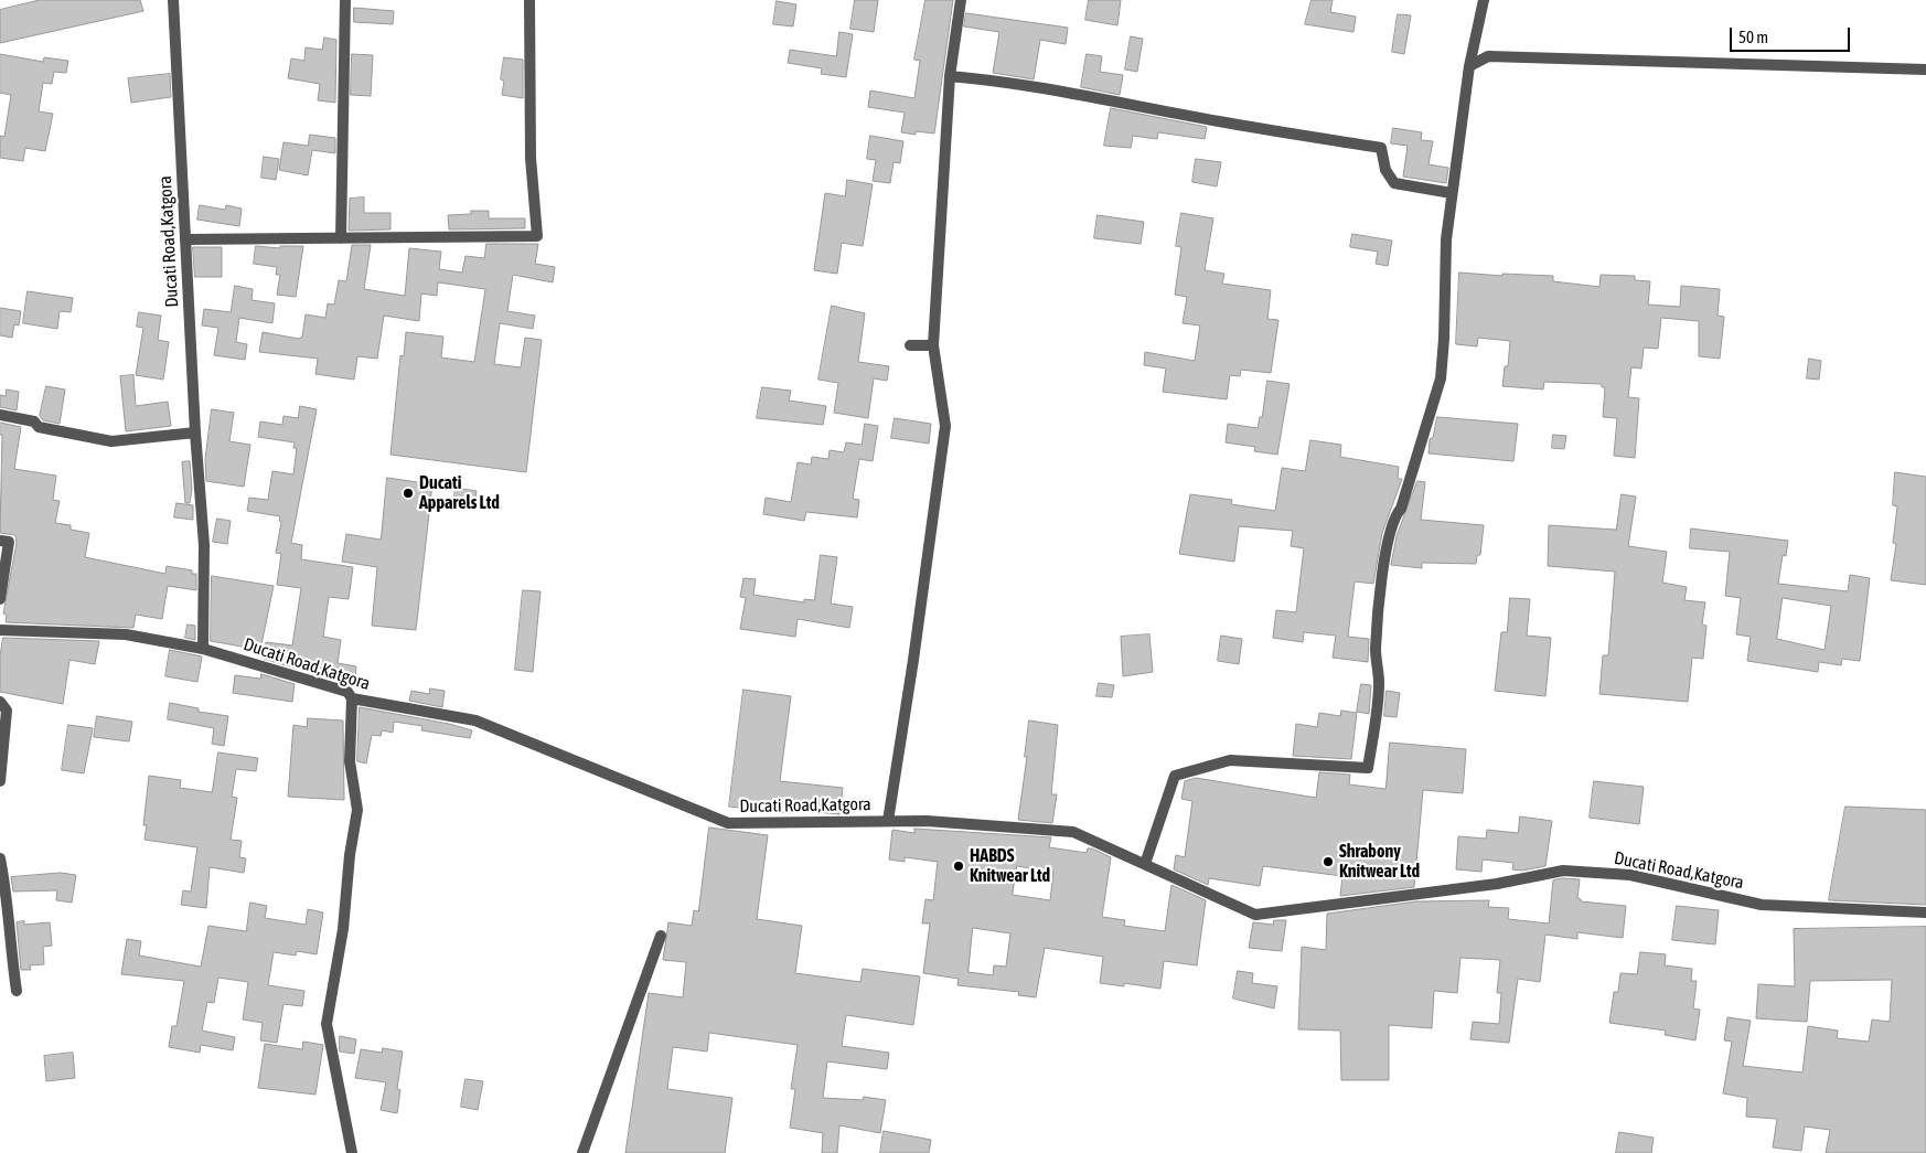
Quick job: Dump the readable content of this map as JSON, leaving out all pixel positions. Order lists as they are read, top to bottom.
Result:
{
  "streets": {
    "street": ["Ducati Road,Katgora"]
  },
  "places": ["Ducati Apparels Ltd", "Shrabony Knitwear Ltd", "HABDS Knitwear Ltd"],
  "scale_bar": "50 m"
}
